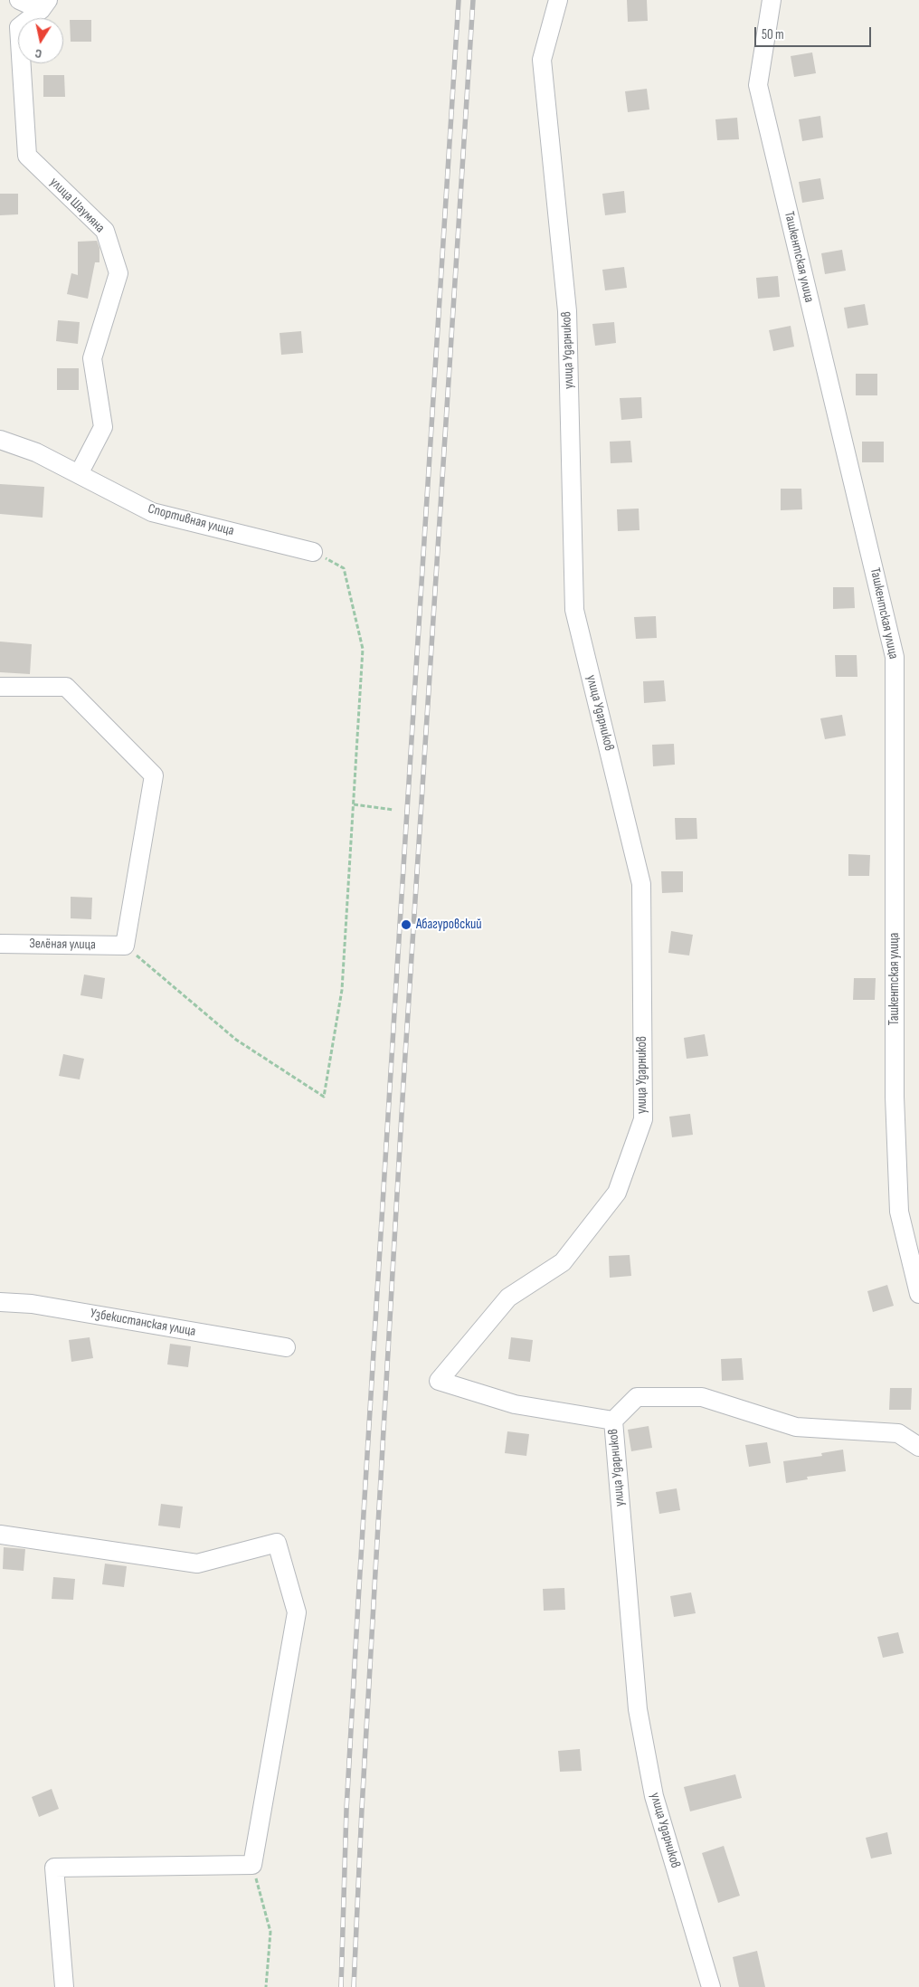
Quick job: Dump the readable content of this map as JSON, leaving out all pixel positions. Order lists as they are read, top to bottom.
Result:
{
  "streets": {
    "street": [
      "улица Шаумяна",
      "Ташкентская улица",
      "улица Ударников",
      "Спортивная улица",
      "Зелёная улица",
      "Узбекистанская улица"
    ]
  },
  "crossings": [
    ["улица Шаумяна", "Спортивная улица"]
  ],
  "places": ["Абагуровский"],
  "scale_bar": "50 m",
  "north": "bottom"
}
